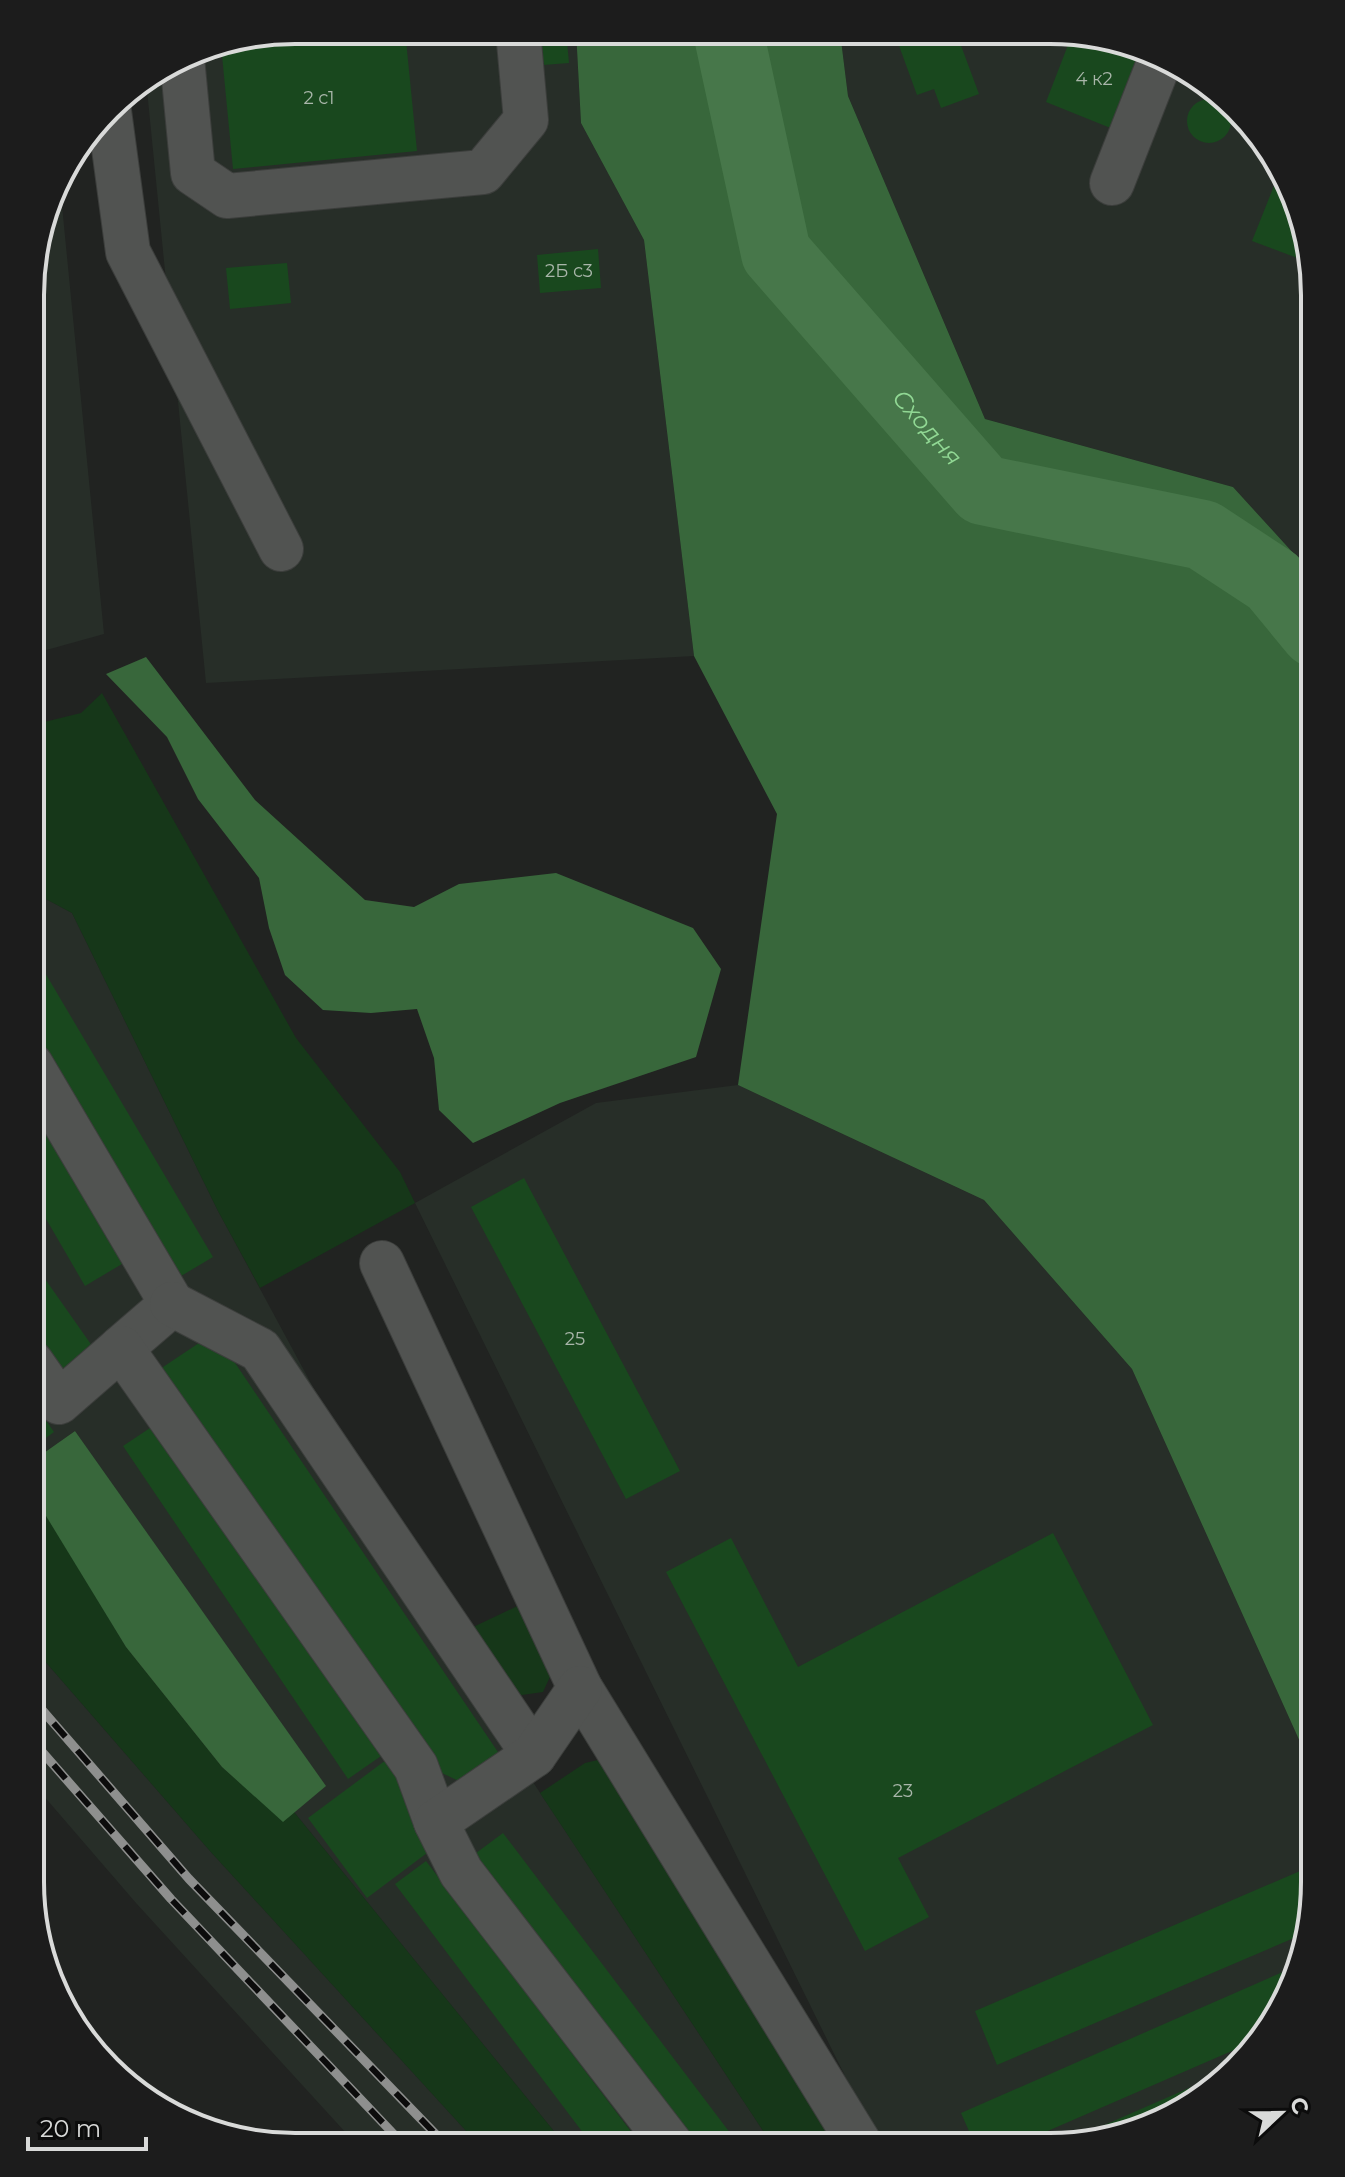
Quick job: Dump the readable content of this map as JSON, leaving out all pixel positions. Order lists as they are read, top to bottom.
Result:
{
  "water": ["Сходня"],
  "house_numbers": [
    "4 к2",
    "2 с1",
    "2Б с3",
    "25",
    "23"
  ],
  "scale_bar": "20 m",
  "north": "right"
}
